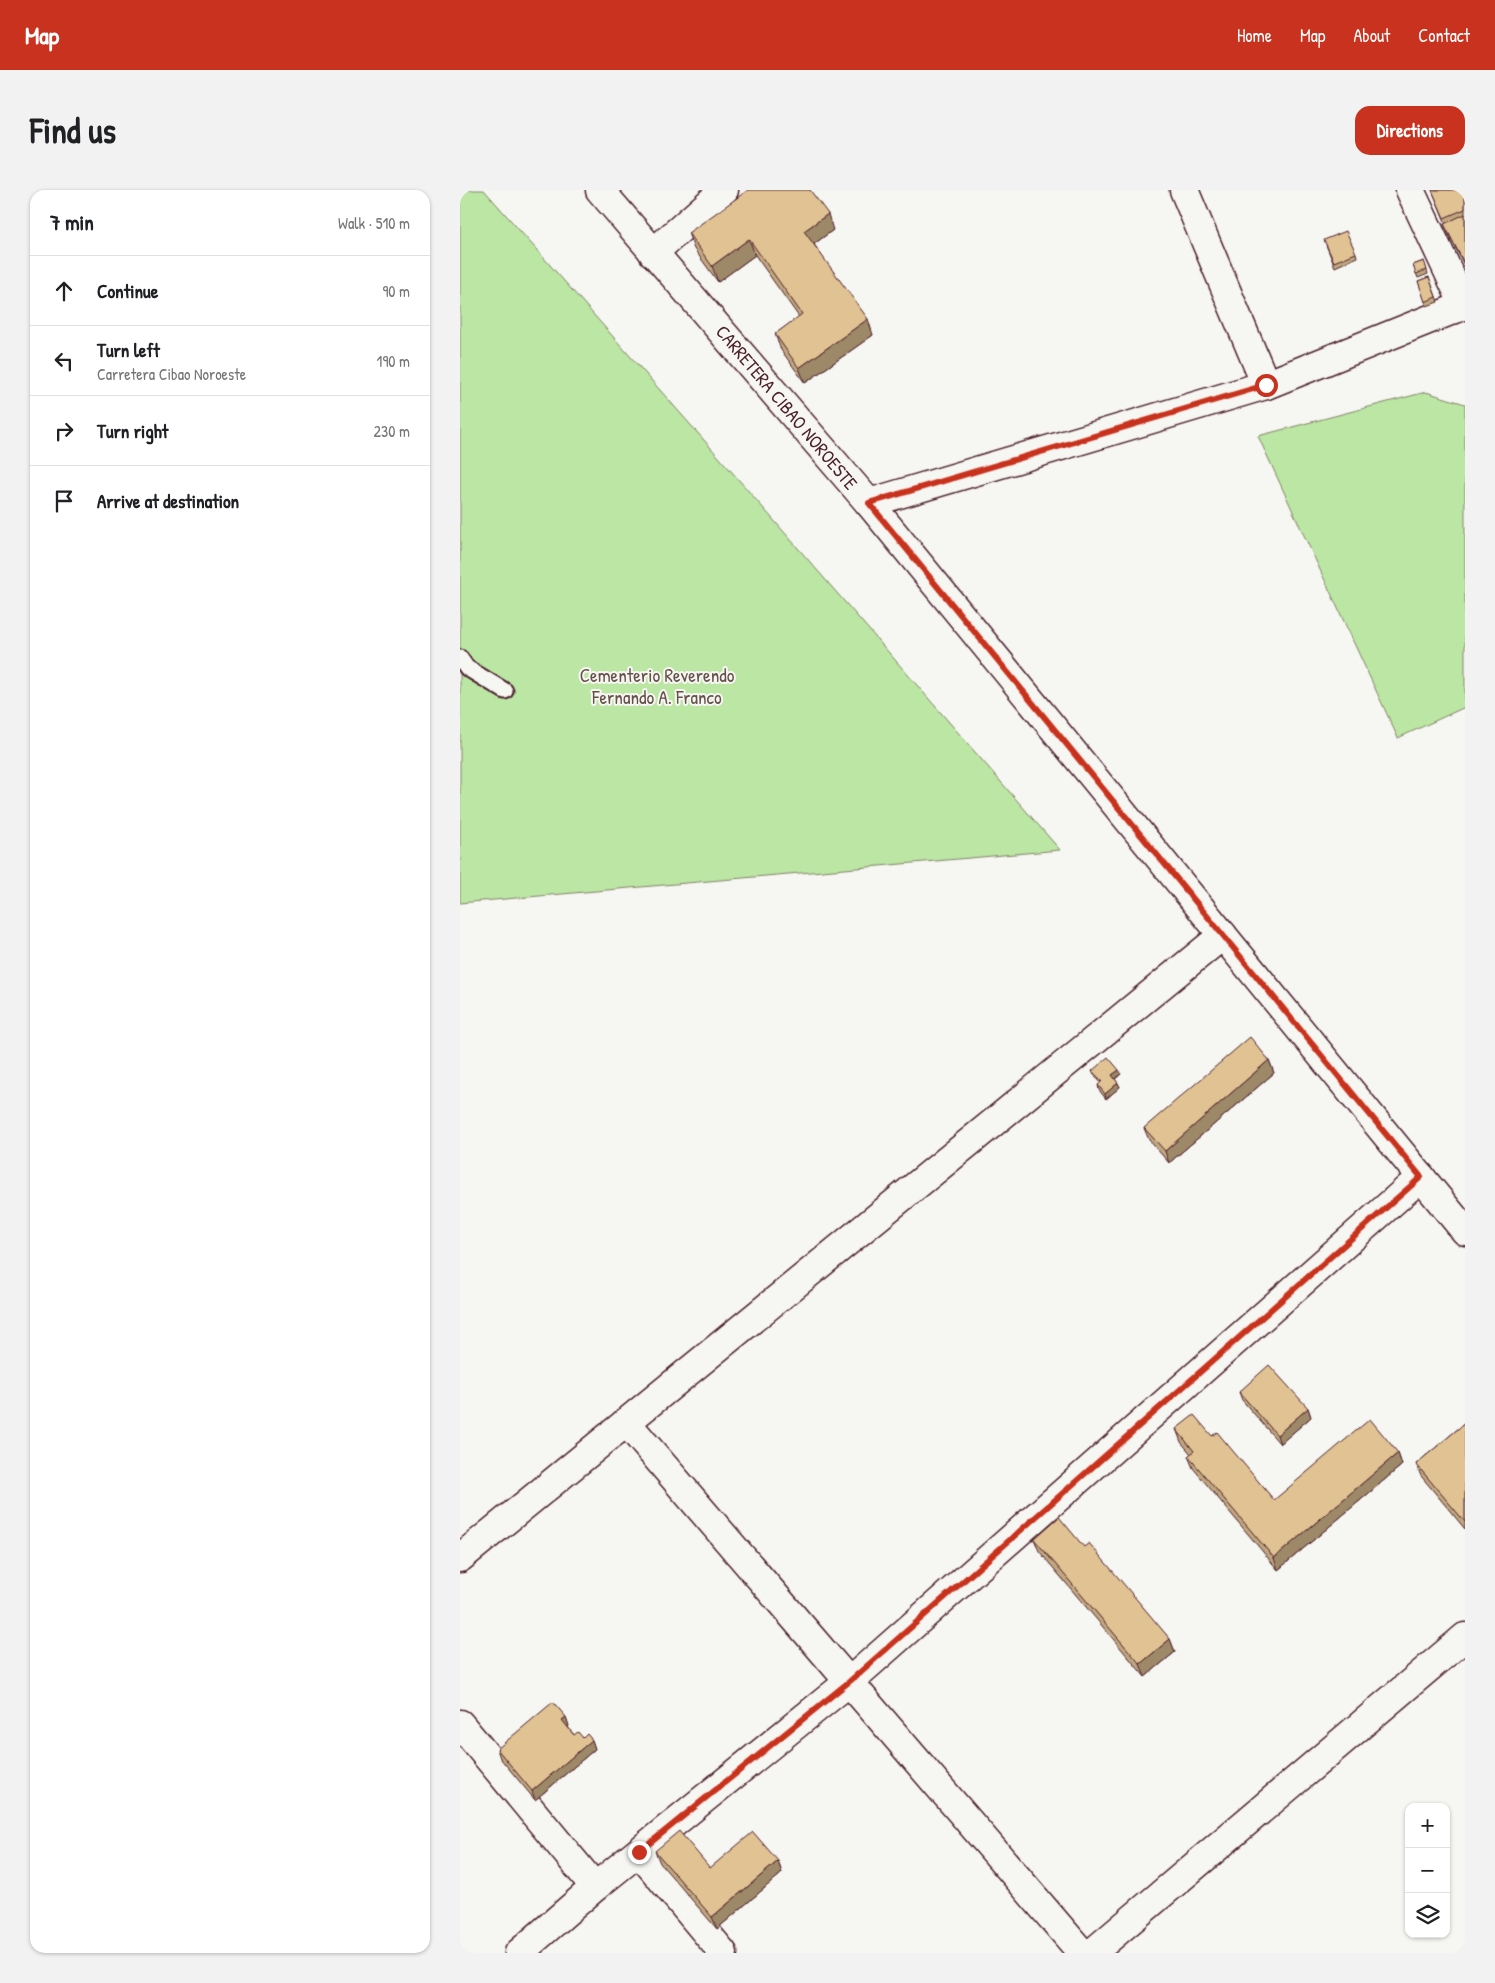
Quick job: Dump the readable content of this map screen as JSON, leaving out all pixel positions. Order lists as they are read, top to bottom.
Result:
{
  "streets": {
    "street": ["CARRETERA CIBAO NOROESTE"]
  },
  "parks": ["Cementerio Reverendo Fernando A. Franco"],
  "page": {
    "header": "Map",
    "nav": [
      "Home",
      "Map",
      "About",
      "Contact"
    ],
    "buttons": "Directions",
    "title": "Find us",
    "heading": ["7 min", "Walk · 510 m"],
    "list": [
      ["Continue", "90 m"],
      ["Turn left", "Carretera Cibao Noroeste", "190 m"],
      ["Turn right", "230 m"],
      "Arrive at destination"
    ],
    "map_buttons": ["+", "−"]
  }
}
